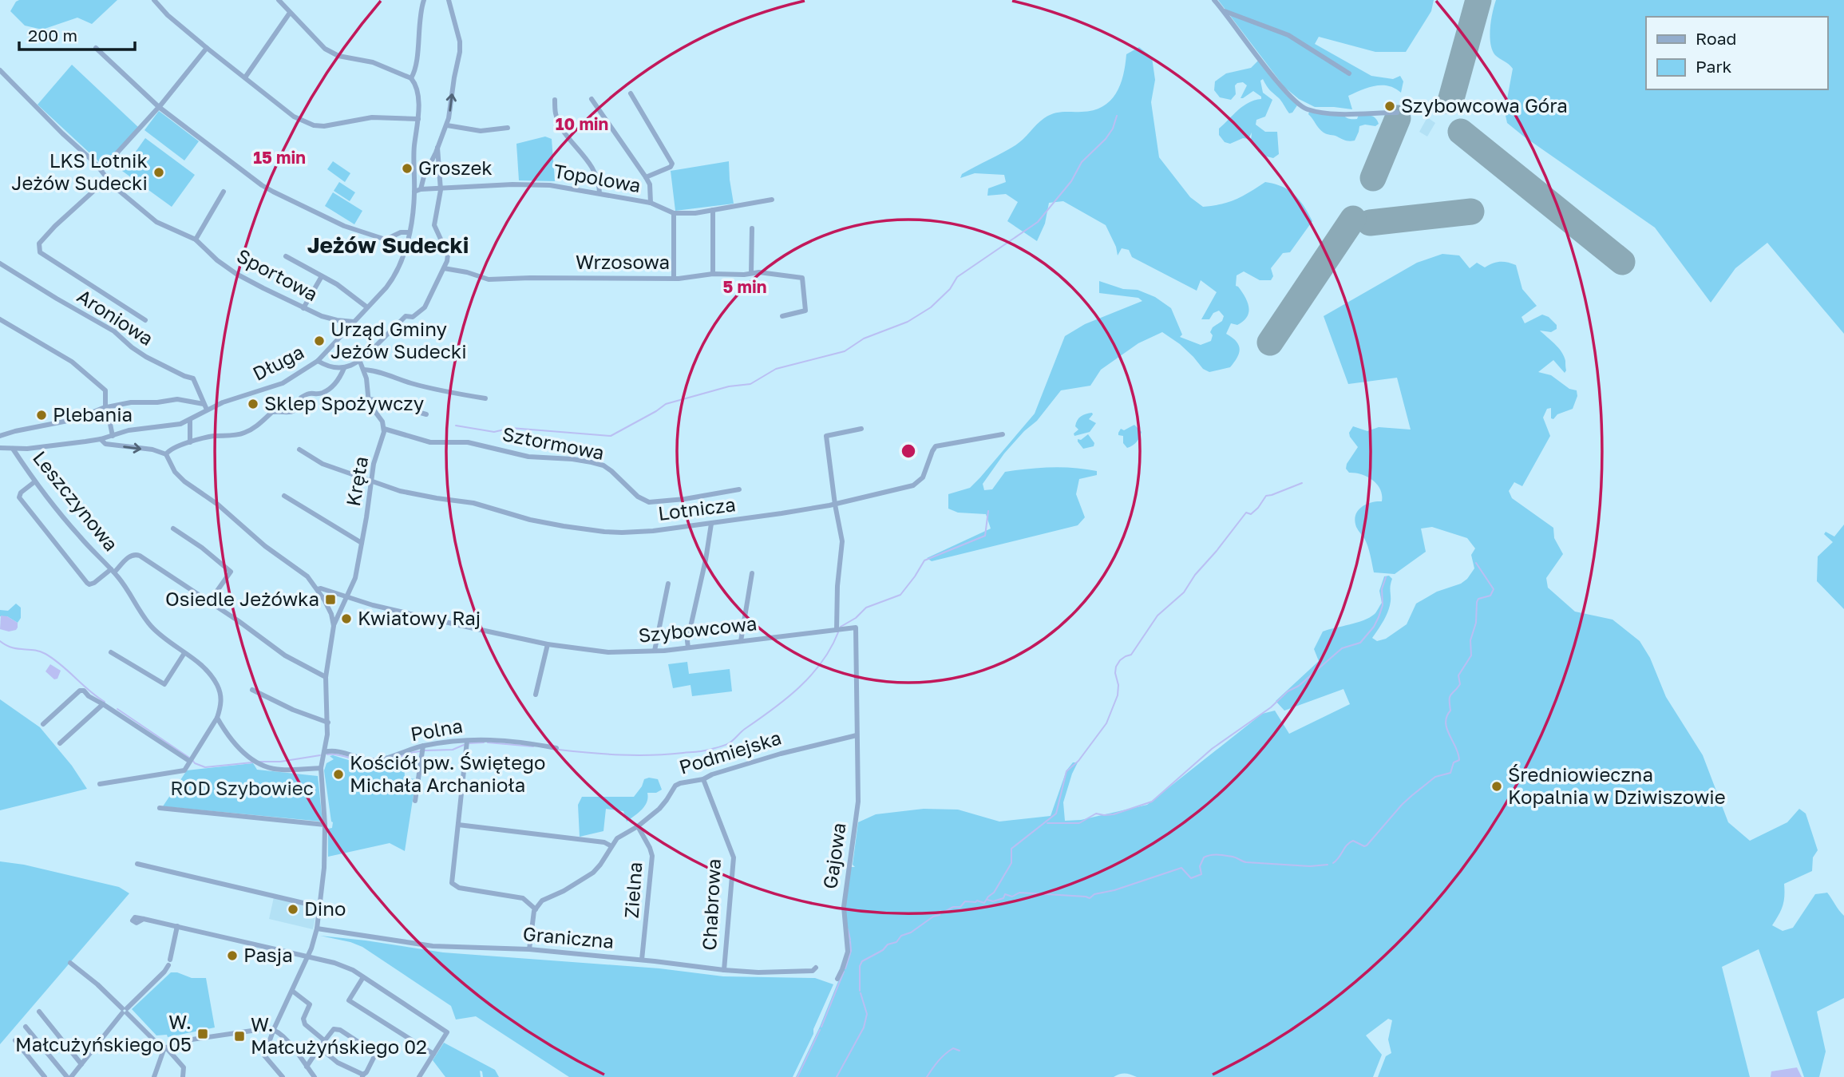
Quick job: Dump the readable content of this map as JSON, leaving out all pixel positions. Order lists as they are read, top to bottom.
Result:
{
  "streets": {
    "street": [
      "Topolowa",
      "Wrzosowa",
      "Sportowa",
      "Aroniowa",
      "Długa",
      "Sztormowa",
      "Kręta",
      "Leszczynowa",
      "Lotnicza",
      "Szybowcowa",
      "Polna",
      "Podmiejska",
      "Gajowa",
      "Zielna",
      "Chabrowa",
      "Graniczna"
    ]
  },
  "crossings": [
    ["Topolowa", "Długa"],
    ["Sportowa", "Aroniowa"],
    ["Sportowa", "Długa"],
    ["Aroniowa", "Długa"],
    ["Długa", "Leszczynowa"],
    ["Sztormowa", "Kręta"],
    ["Kręta", "Lotnicza"],
    ["Kręta", "Szybowcowa"],
    ["Szybowcowa", "Podmiejska"],
    ["Szybowcowa", "Gajowa"],
    ["Podmiejska", "Gajowa"],
    ["Podmiejska", "Zielna"],
    ["Podmiejska", "Chabrowa"],
    ["Zielna", "Graniczna"],
    ["Chabrowa", "Graniczna"]
  ],
  "districts": ["Jeżów Sudecki"],
  "parks": ["ROD Szybowiec"],
  "places": {
    "other": [
      "Szybowcowa Góra",
      "Groszek",
      "LKS Lotnik Jeżów Sudecki",
      "Urząd Gminy Jeżów Sudecki",
      "Sklep Spożywczy",
      "Plebania",
      "Kwiatowy Raj",
      "Kościół pw. Świętego Michała Archanioła",
      "Średniowieczna Kopalnia w Dziwiszowie",
      "Dino",
      "Pasja"
    ],
    "transit": ["Osiedle Jeżówka", "W. Małcużyńskiego 05", "W. Małcużyńskiego 02"]
  },
  "legend": ["Road", "Park"],
  "scale_bar": "200 m",
  "rings": ["10 min", "15 min", "5 min"]
}
